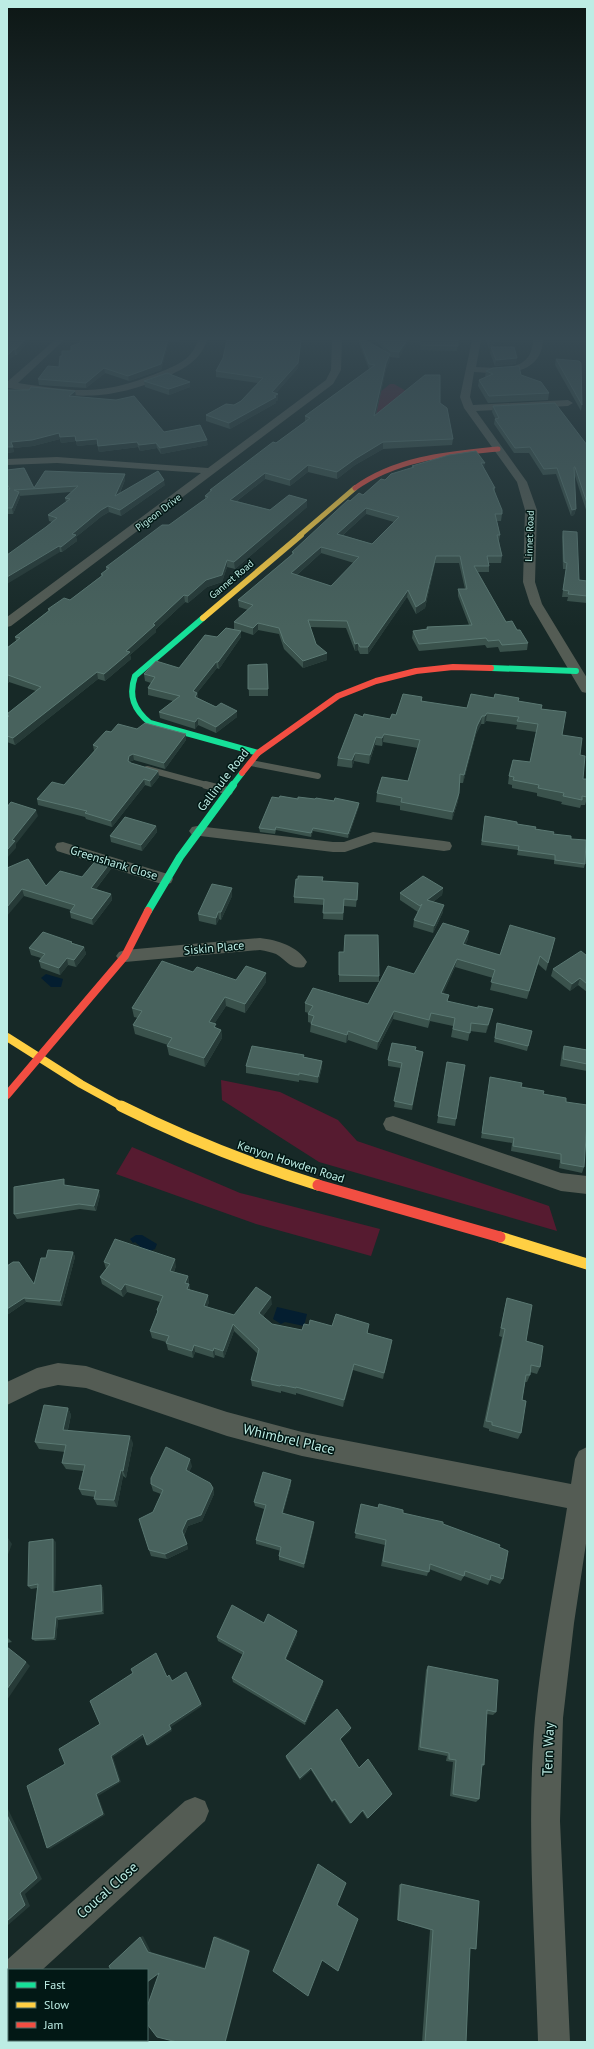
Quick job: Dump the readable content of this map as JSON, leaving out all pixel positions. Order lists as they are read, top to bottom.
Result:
{
  "streets": {
    "street": [
      "Pigeon Drive",
      "Linnet Road",
      "Gannet Road",
      "Gallinule Road",
      "Greenshank Close",
      "Siskin Place",
      "Kenyon Howden Road",
      "Whimbrel Place",
      "Tern Way",
      "Coucal Close"
    ]
  },
  "crossings": [
    ["Linnet Road", "Gannet Road"],
    ["Linnet Road", "Gallinule Road"],
    ["Gannet Road", "Gallinule Road"],
    ["Gallinule Road", "Greenshank Close"],
    ["Gallinule Road", "Siskin Place"],
    ["Gallinule Road", "Kenyon Howden Road"],
    ["Whimbrel Place", "Tern Way"]
  ],
  "legend": ["Fast", "Slow", "Jam"]
}
